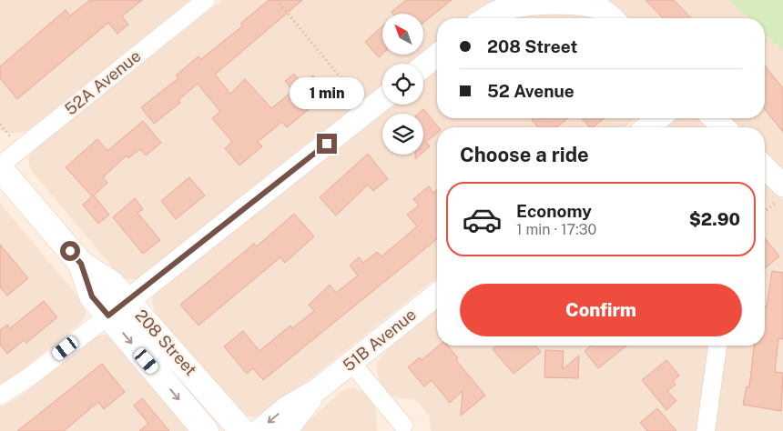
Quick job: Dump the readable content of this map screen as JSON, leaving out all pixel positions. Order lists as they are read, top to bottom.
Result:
{
  "streets": {
    "main road": ["208 Street"],
    "street": ["52A Avenue", "51B Avenue"]
  },
  "crossings": [
    ["52A Avenue", "208 Street"]
  ],
  "north": "top left",
  "page": {
    "banner": ["208 Street", "52 Avenue"],
    "bubble": "1 min",
    "heading": "Choose a ride",
    "list": [
      {
        "name": "Economy",
        "note": "1 min · 17:30",
        "value": "$2.90"
      }
    ],
    "buttons": "Confirm"
  }
}
